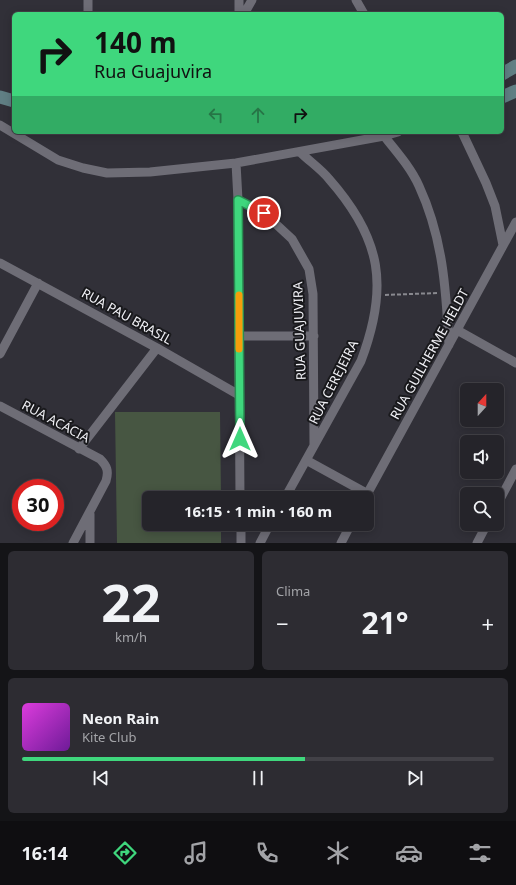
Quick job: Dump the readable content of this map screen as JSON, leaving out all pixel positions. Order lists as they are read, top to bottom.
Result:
{
  "streets": {
    "street": [
      "RUA PAU BRASIL",
      "RUA GUAJUVIRA",
      "RUA GUILHERME HELDT",
      "RUA CEREJEIRA",
      "RUA ACÁCIA"
    ]
  },
  "crossings": [
    ["RUA GUAJUVIRA", "RUA CEREJEIRA"]
  ],
  "north": "top",
  "page": {
    "turn": ["140 m", "Rua Guajuvira"],
    "limit": "30",
    "trip": "16:15 · 1 min · 160 m",
    "tile": [
      ["22", "km/h"],
      "Clima"
    ],
    "heat": ["−", "21°", "+"],
    "song": ["Neon Rain", "Kite Club"],
    "tabs": "16:14"
  }
}
